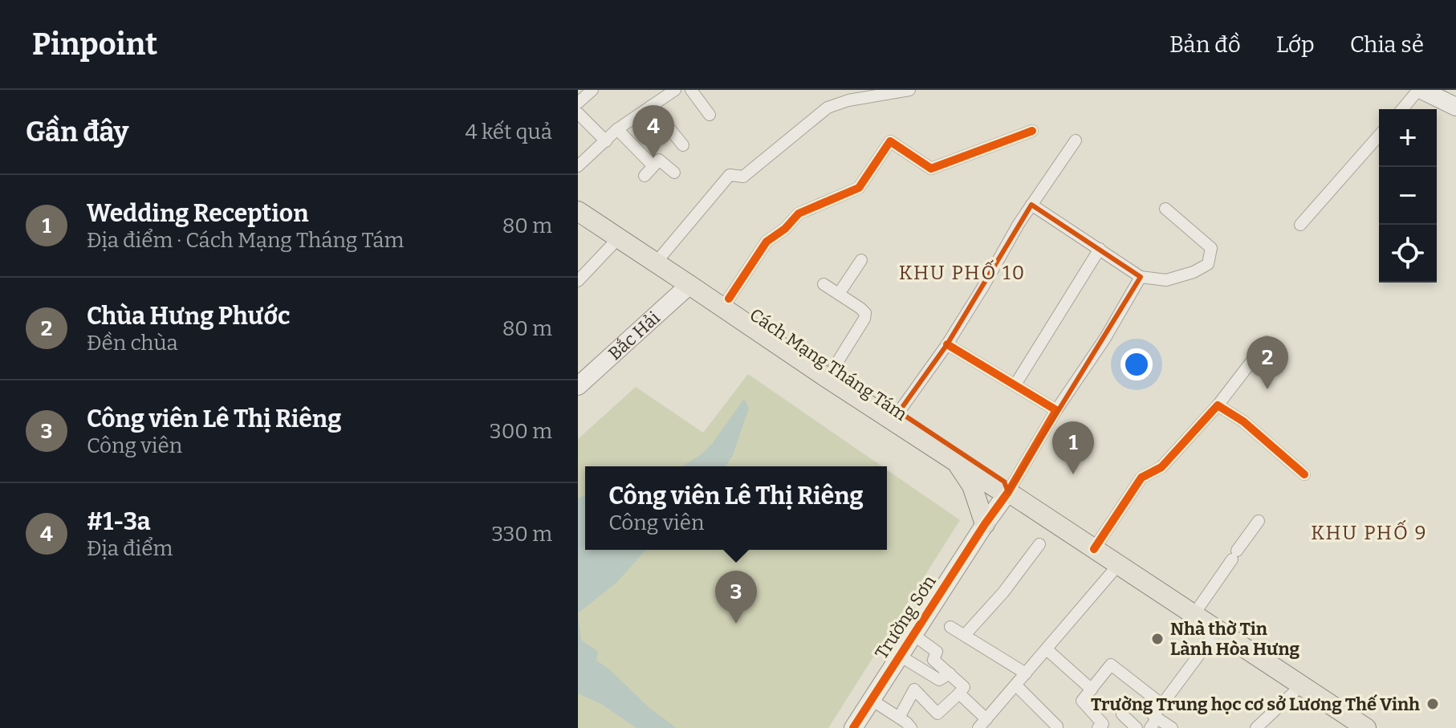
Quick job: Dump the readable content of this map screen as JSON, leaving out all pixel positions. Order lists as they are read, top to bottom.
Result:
{
  "streets": {
    "main road": ["Cách Mạng Tháng Tám"],
    "street": ["Bắc Hải", "Trường Sơn"]
  },
  "crossings": [
    ["Bắc Hải", "Cách Mạng Tháng Tám"],
    ["Cách Mạng Tháng Tám", "Trường Sơn"]
  ],
  "districts": ["KHU PHỐ 10", "KHU PHỐ 9"],
  "places": ["Nhà thờ Tin Lành Hòa Hưng", "Trường Trung học cơ sở Lương Thế Vinh"],
  "page": {
    "header": "Pinpoint",
    "nav": ["Bản đồ", "Lớp", "Chia sẻ"],
    "heading": ["Gần đây", "4 kết quả"],
    "pins": [
      "4",
      "2",
      "1",
      "3"
    ],
    "map_buttons": ["+", "−"],
    "list": [
      {
        "mark": "1",
        "name": "Wedding Reception",
        "note": "Địa điểm · Cách Mạng Tháng Tám",
        "value": "80 m"
      },
      {
        "mark": "2",
        "name": "Chùa Hưng Phước",
        "note": "Đền chùa",
        "value": "80 m"
      },
      {
        "mark": "3",
        "name": "Công viên Lê Thị Riêng",
        "note": "Công viên",
        "value": "300 m"
      },
      {
        "mark": "4",
        "name": "#1-3a",
        "note": "Địa điểm",
        "value": "330 m"
      }
    ],
    "popup": ["Công viên Lê Thị Riêng", "Công viên"]
  }
}
